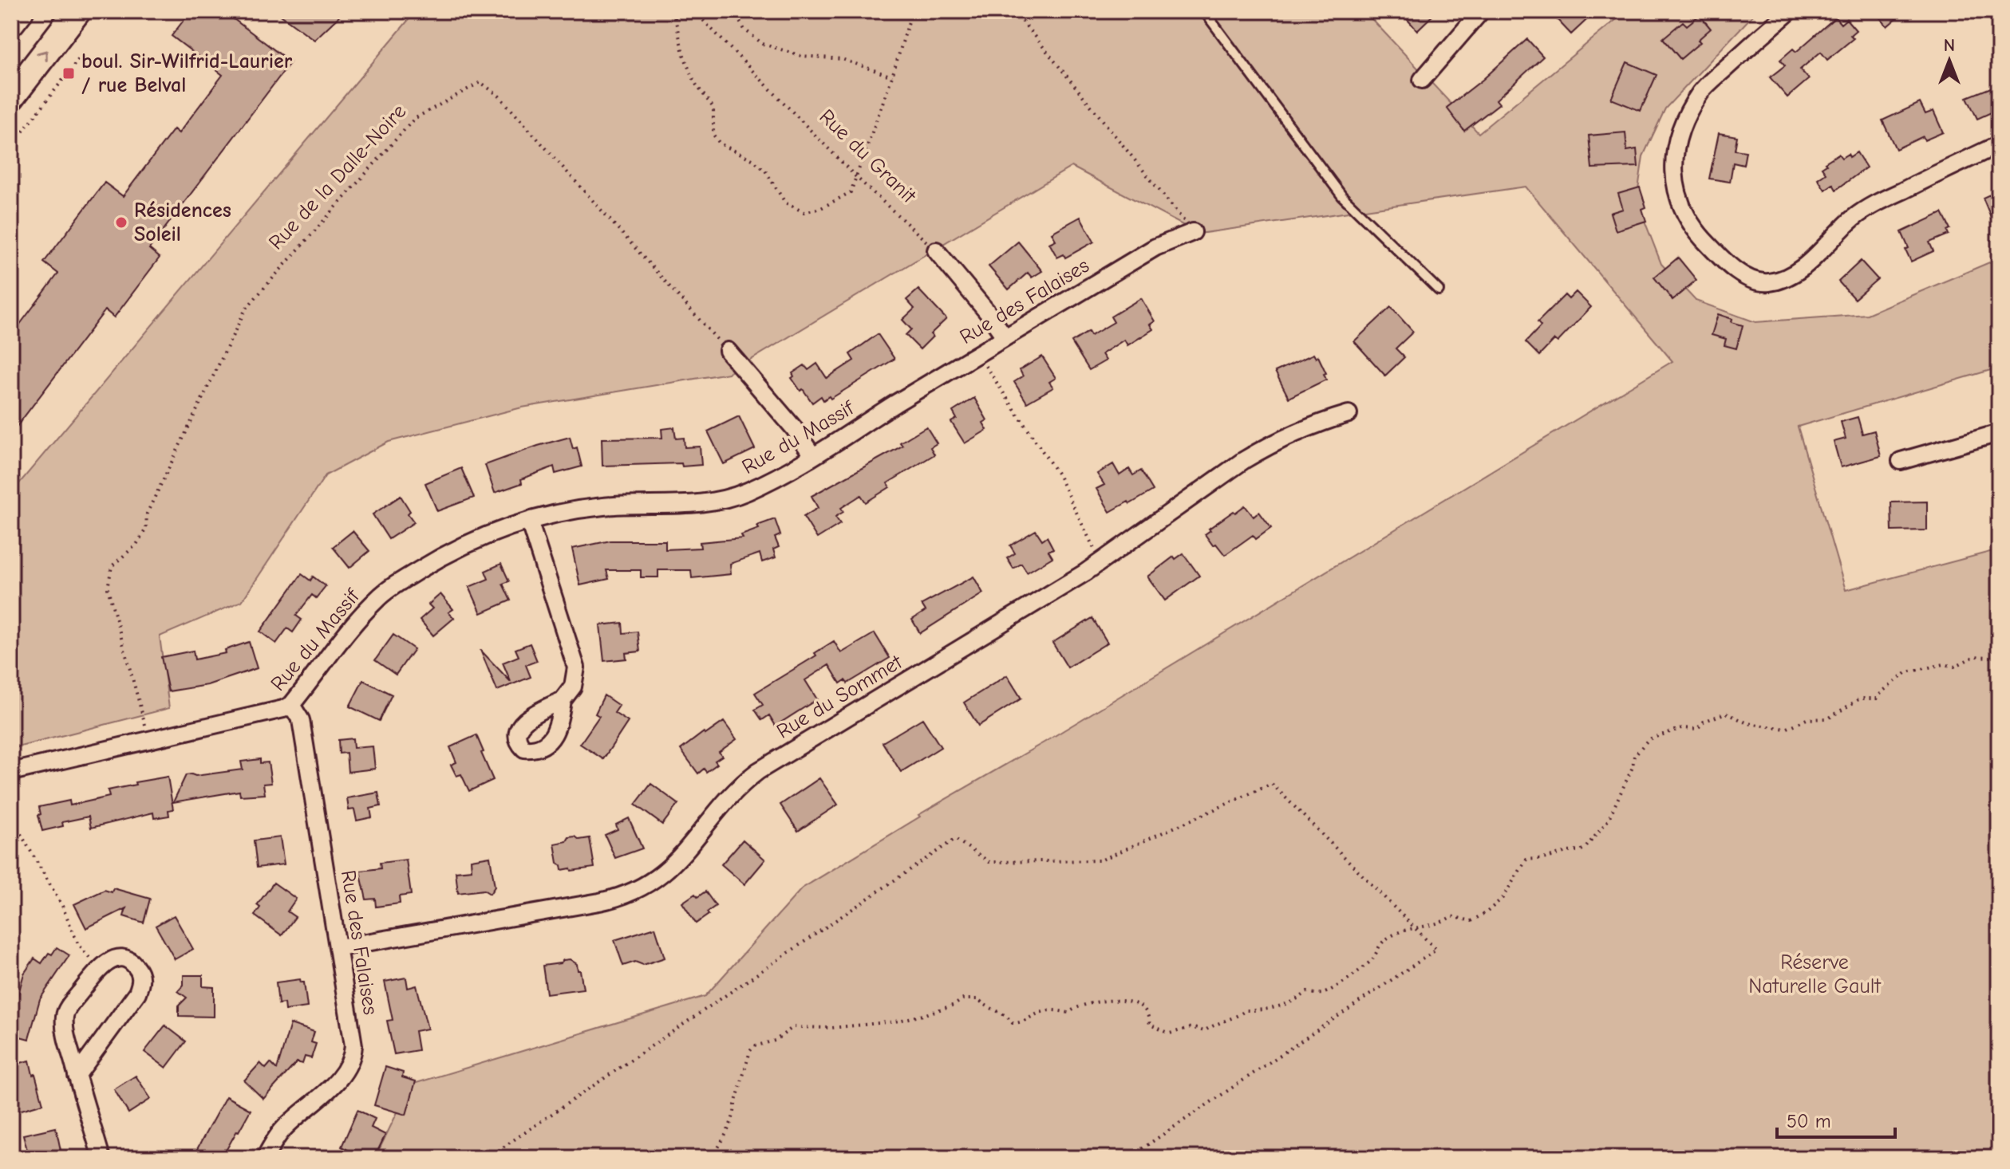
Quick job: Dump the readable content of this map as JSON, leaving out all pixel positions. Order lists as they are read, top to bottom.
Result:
{
  "streets": {
    "street": ["Rue des Falaises", "Rue du Massif", "Rue du Sommet"],
    "path": ["Rue du Granit", "Rue de la Dalle-Noire"]
  },
  "crossings": [
    ["Rue de la Dalle-Noire", "Rue du Massif"],
    ["Rue des Falaises", "Rue du Massif"],
    ["Rue des Falaises", "Rue du Sommet"]
  ],
  "parks": ["Réserve Naturelle Gault"],
  "places": {
    "transit": ["boul. Sir-Wilfrid-Laurier / rue Belval"],
    "other": ["Résidences Soleil"]
  },
  "scale_bar": "50 m",
  "north": "top"
}
